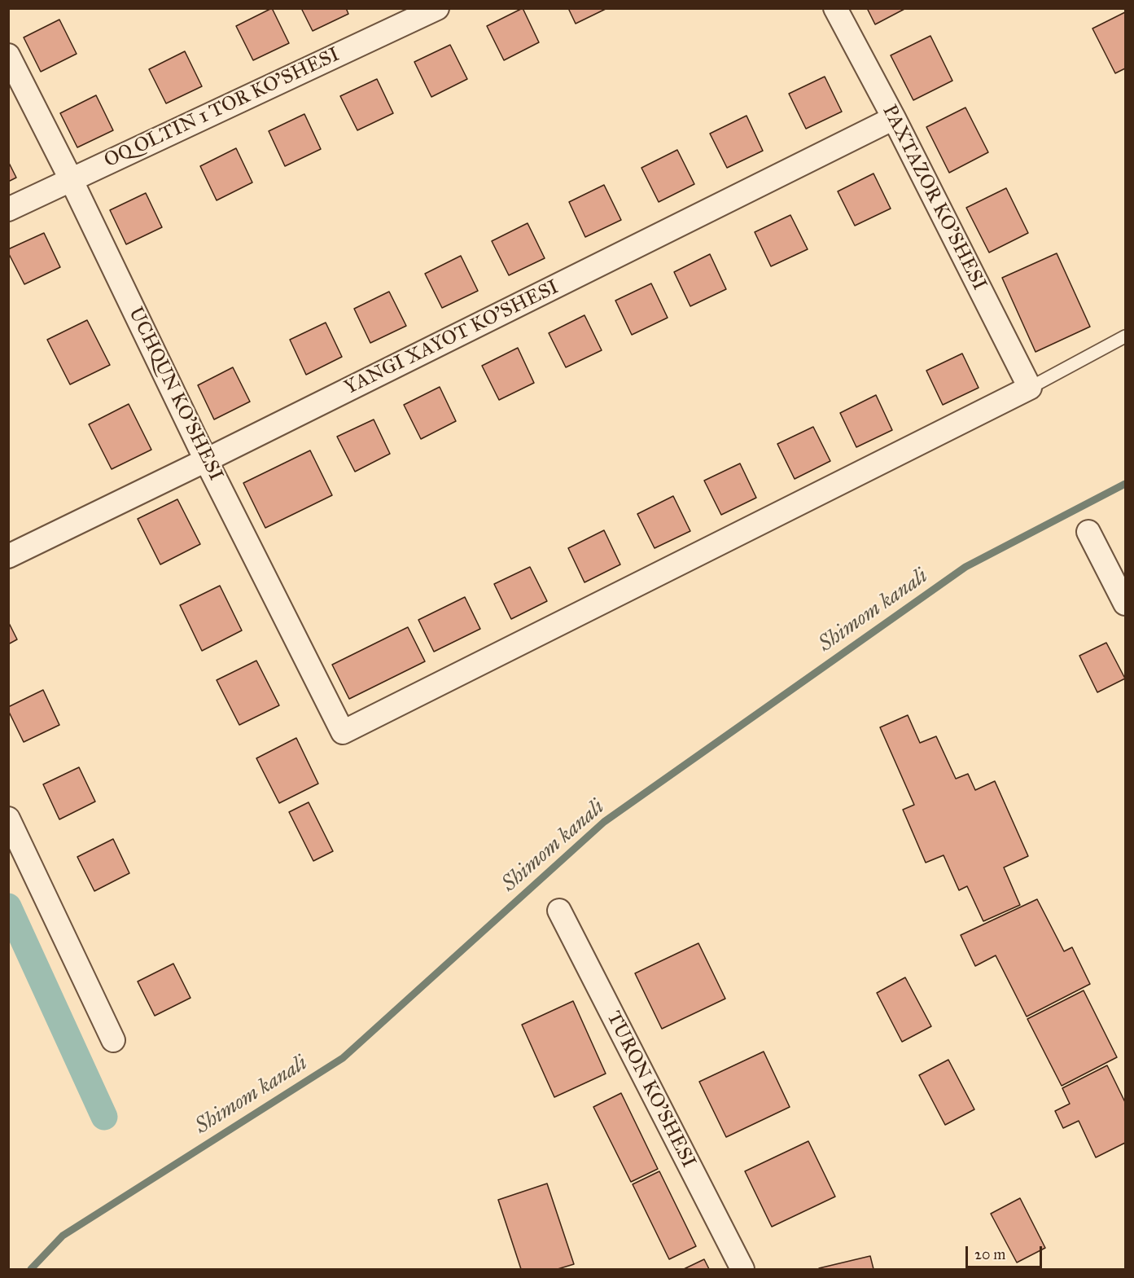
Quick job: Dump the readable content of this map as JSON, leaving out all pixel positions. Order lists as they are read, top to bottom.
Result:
{
  "streets": {
    "street": [
      "OQ OLTIN 1 TOR KO'SHESI",
      "PAXTAZOR KO'SHESI",
      "YANGI XAYOT KO'SHESI",
      "UCHQUN KO'SHESI",
      "TURON KO'SHESI"
    ]
  },
  "crossings": [
    ["OQ OLTIN 1 TOR KO'SHESI", "UCHQUN KO'SHESI"],
    ["PAXTAZOR KO'SHESI", "YANGI XAYOT KO'SHESI"],
    ["PAXTAZOR KO'SHESI", "UCHQUN KO'SHESI"],
    ["YANGI XAYOT KO'SHESI", "UCHQUN KO'SHESI"]
  ],
  "water": ["Shimom kanali"],
  "scale_bar": "20 m"
}
